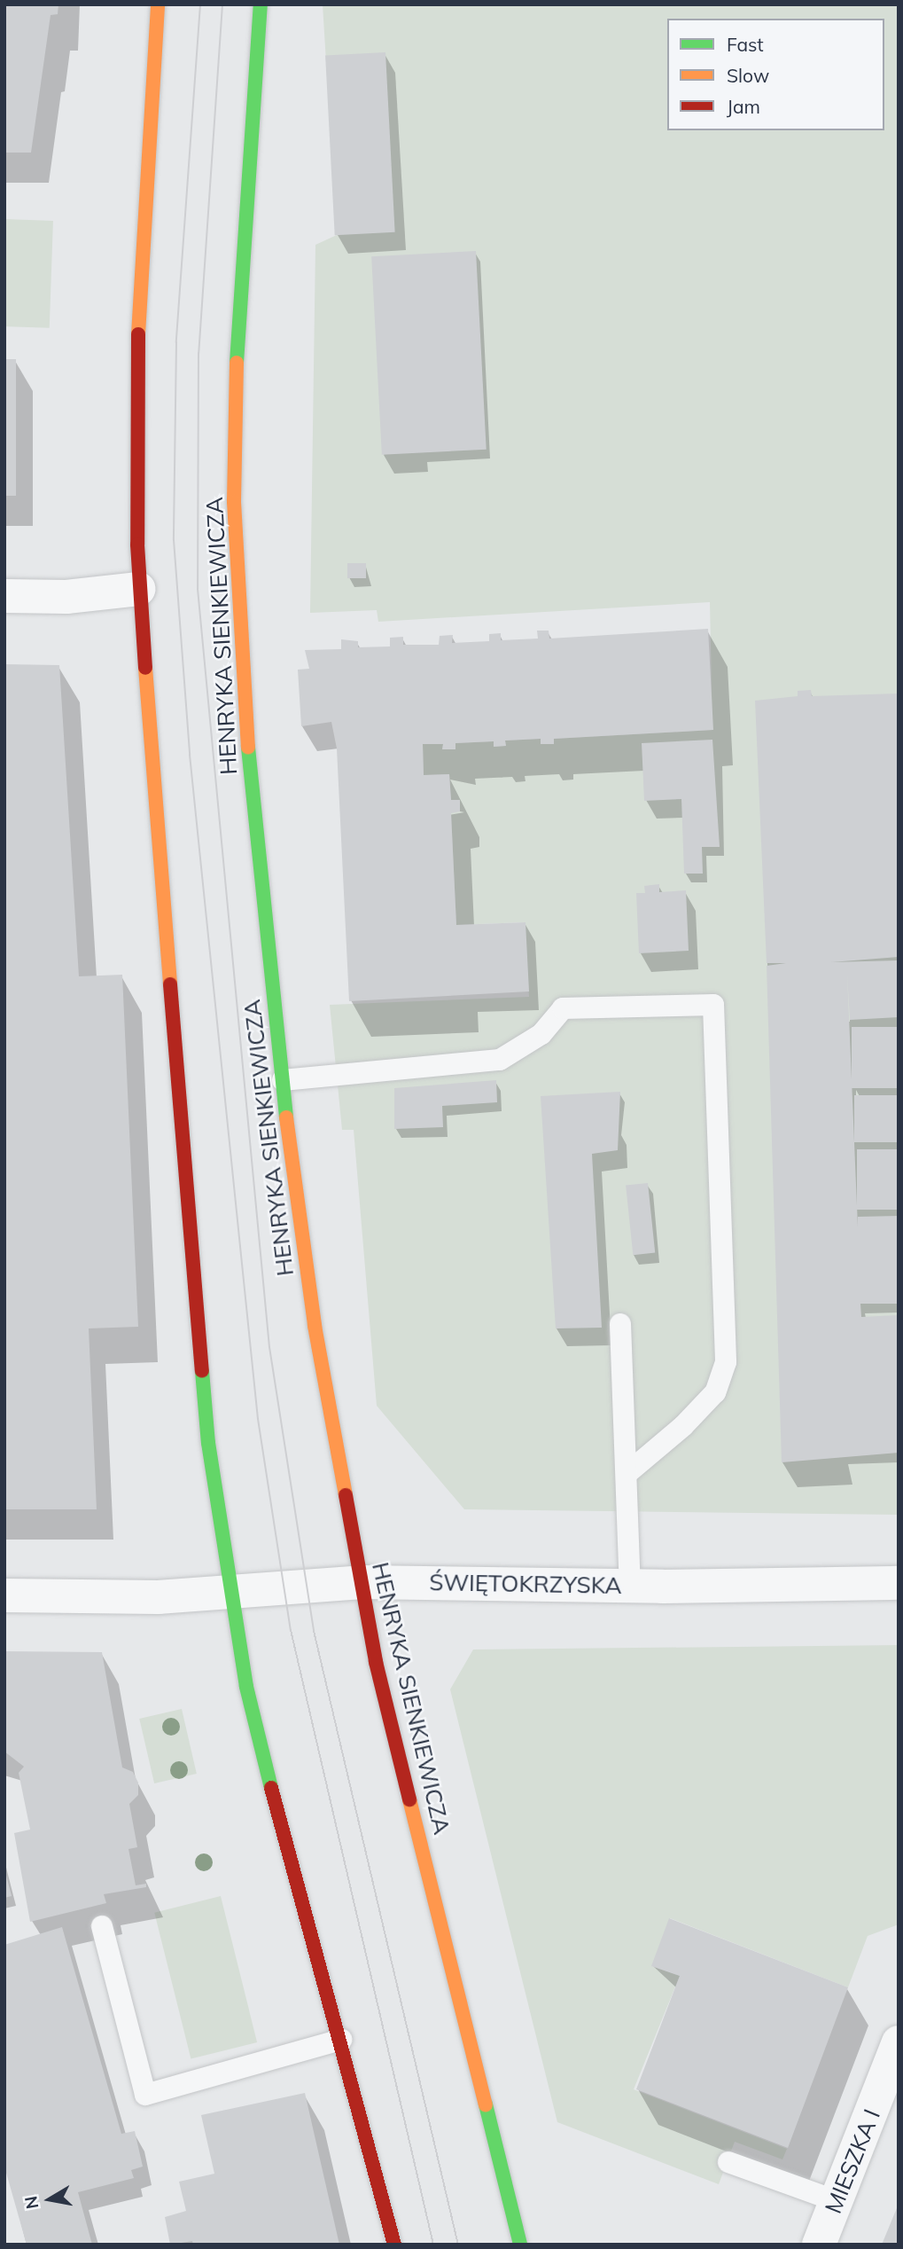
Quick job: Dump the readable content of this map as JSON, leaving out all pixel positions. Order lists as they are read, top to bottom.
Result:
{
  "streets": {
    "street": ["HENRYKA SIENKIEWICZA", "ŚWIĘTOKRZYSKA", "MIESZKA I"]
  },
  "crossings": [
    ["HENRYKA SIENKIEWICZA", "ŚWIĘTOKRZYSKA"]
  ],
  "legend": ["Fast", "Slow", "Jam"],
  "north": "left"
}
